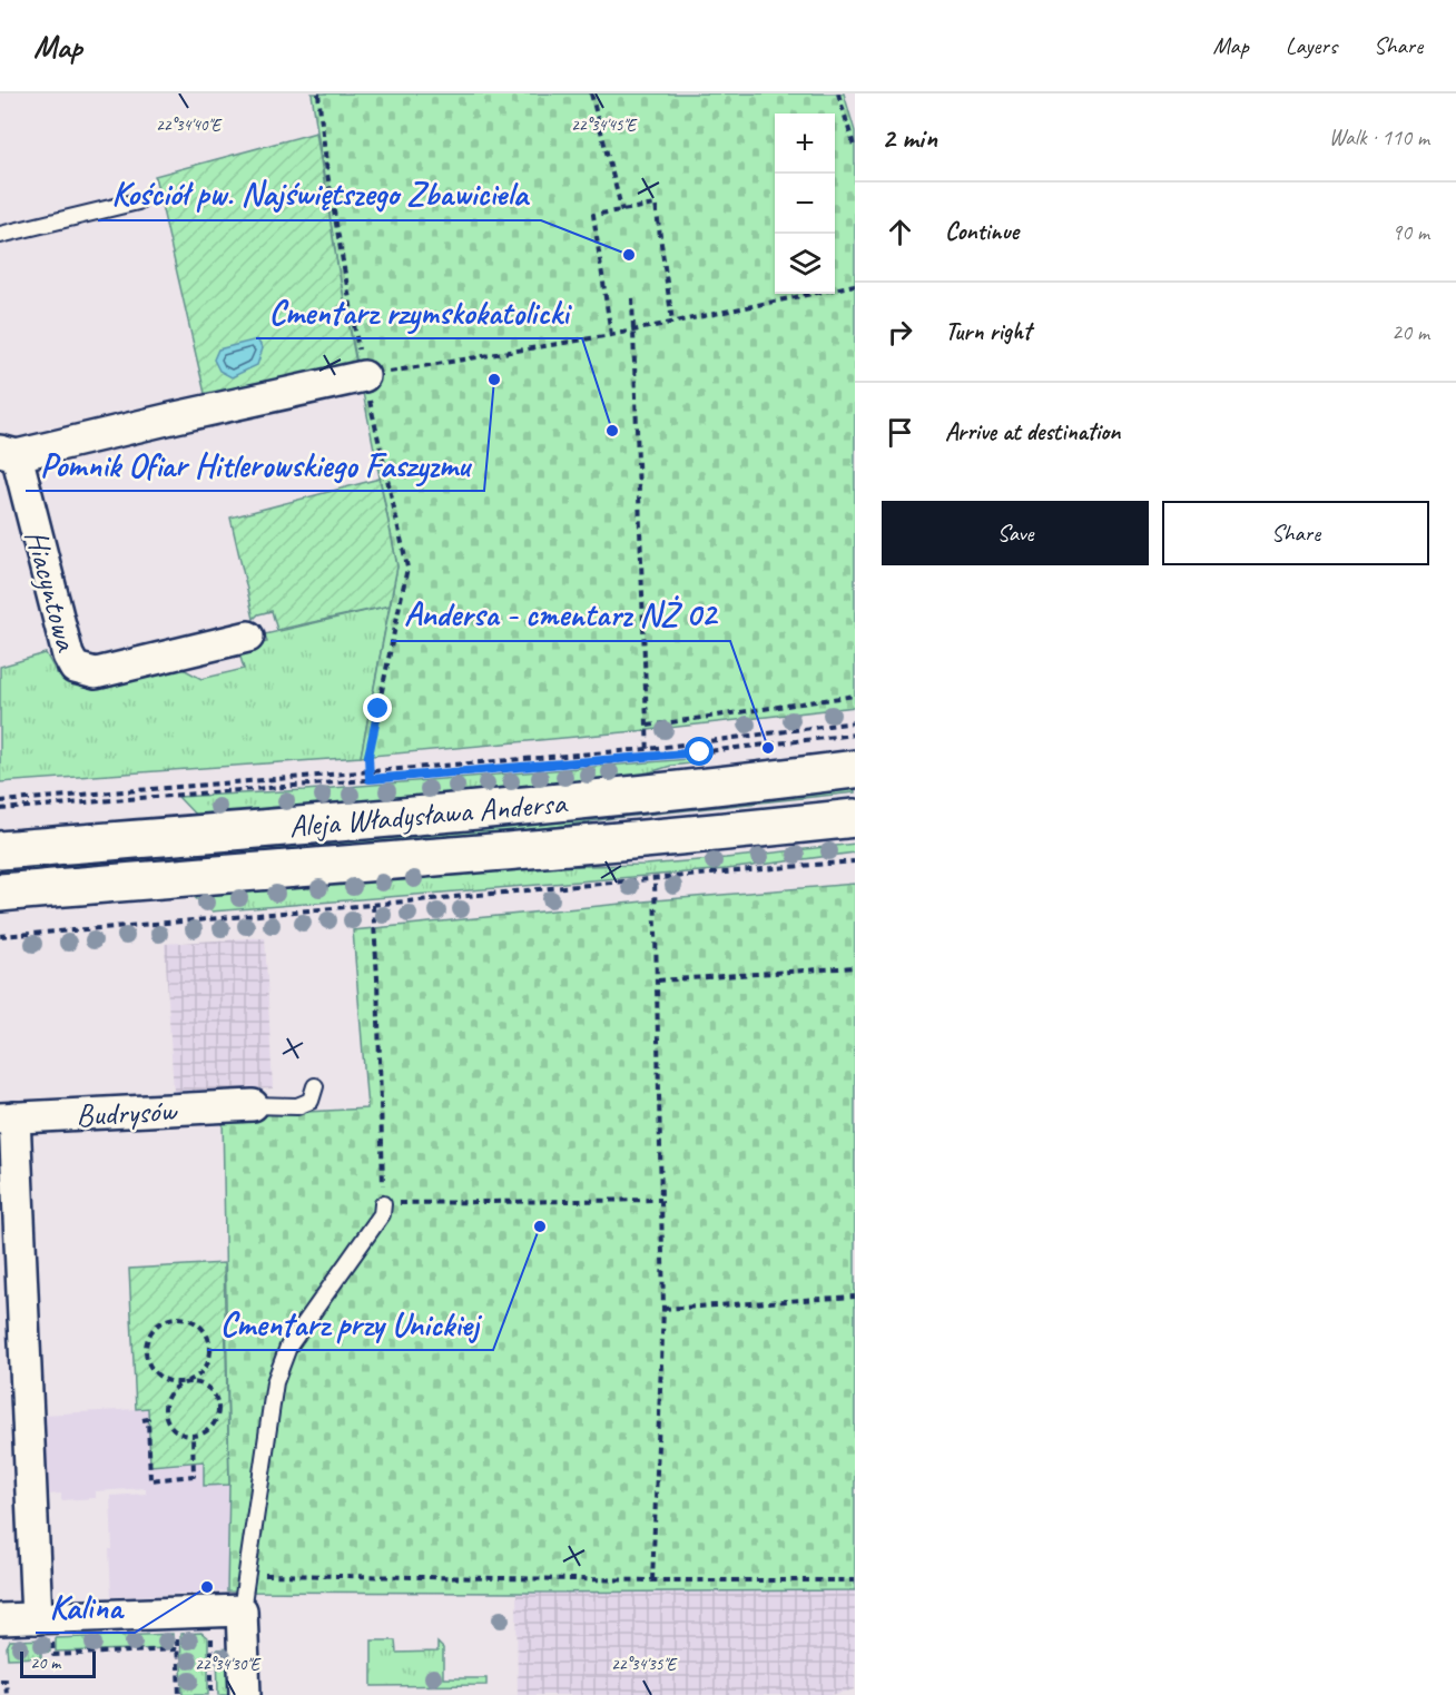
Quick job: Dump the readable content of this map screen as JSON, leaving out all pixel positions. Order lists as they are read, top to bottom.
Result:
{
  "streets": {
    "main road": ["Aleja Władysława Andersa"],
    "street": ["Hiacyntowa", "Budrysów"]
  },
  "places": [
    "Kościół pw. Najświętszego Zbawiciela",
    "Pomnik Ofiar Hitlerowskiego Faszyzmu",
    "Cmentarz rzymskokatolicki",
    "Andersa - cmentarz NŻ 02",
    "Cmentarz przy Unickiej",
    "Kalina"
  ],
  "scale_bar": "20 m",
  "page": {
    "header": "Map",
    "nav": ["Map", "Layers", "Share"],
    "heading": ["2 min", "Walk · 110 m"],
    "map_buttons": ["+", "−"],
    "list": [
      ["Continue", "90 m"],
      ["Turn right", "20 m"],
      "Arrive at destination"
    ],
    "buttons": ["Save", "Share"],
    "scale": "20 m"
  },
  "coordinates": [
    "22°34'40\"E",
    "22°34'45\"E",
    "22°34'30\"E",
    "22°34'35\"E"
  ]
}
